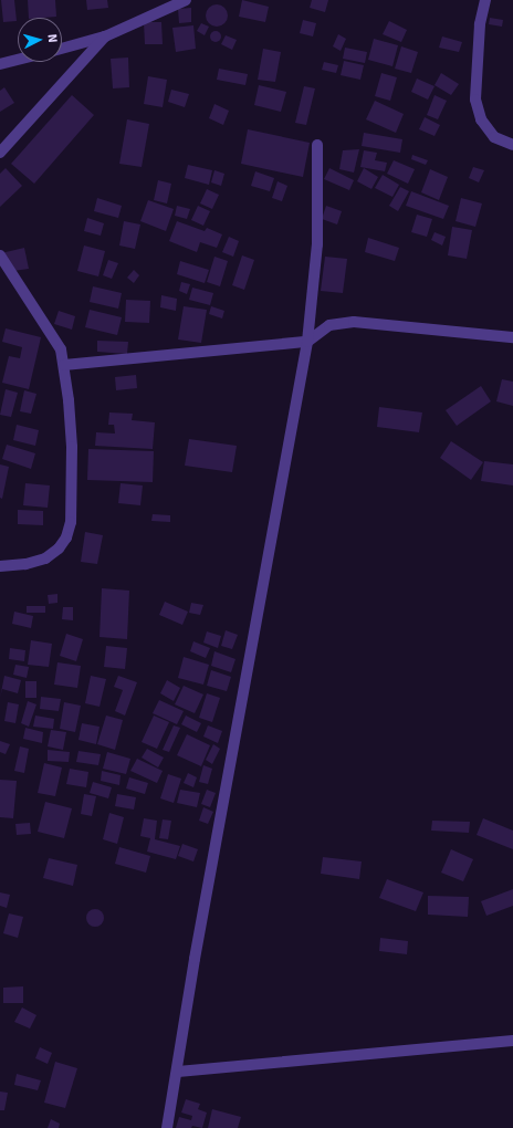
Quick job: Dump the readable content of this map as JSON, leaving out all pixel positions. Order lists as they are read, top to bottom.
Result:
{
  "north": "right"
}
